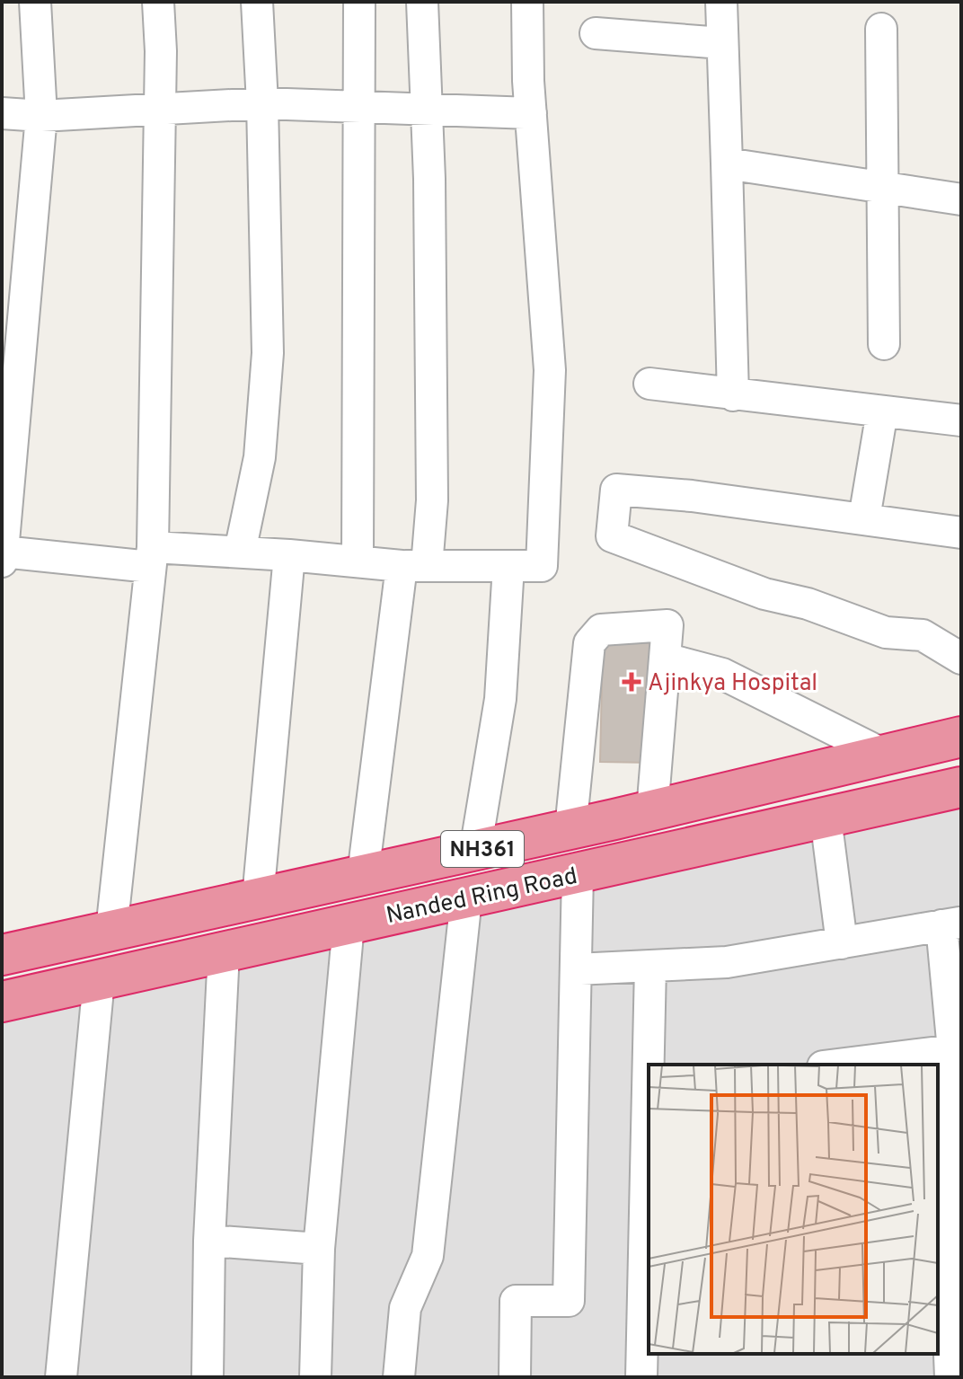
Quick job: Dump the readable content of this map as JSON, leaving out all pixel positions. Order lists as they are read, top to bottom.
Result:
{
  "streets": {
    "highway": ["NH361", "Nanded Ring Road"]
  },
  "places": {
    "health": ["Ajinkya Hospital"]
  }
}
